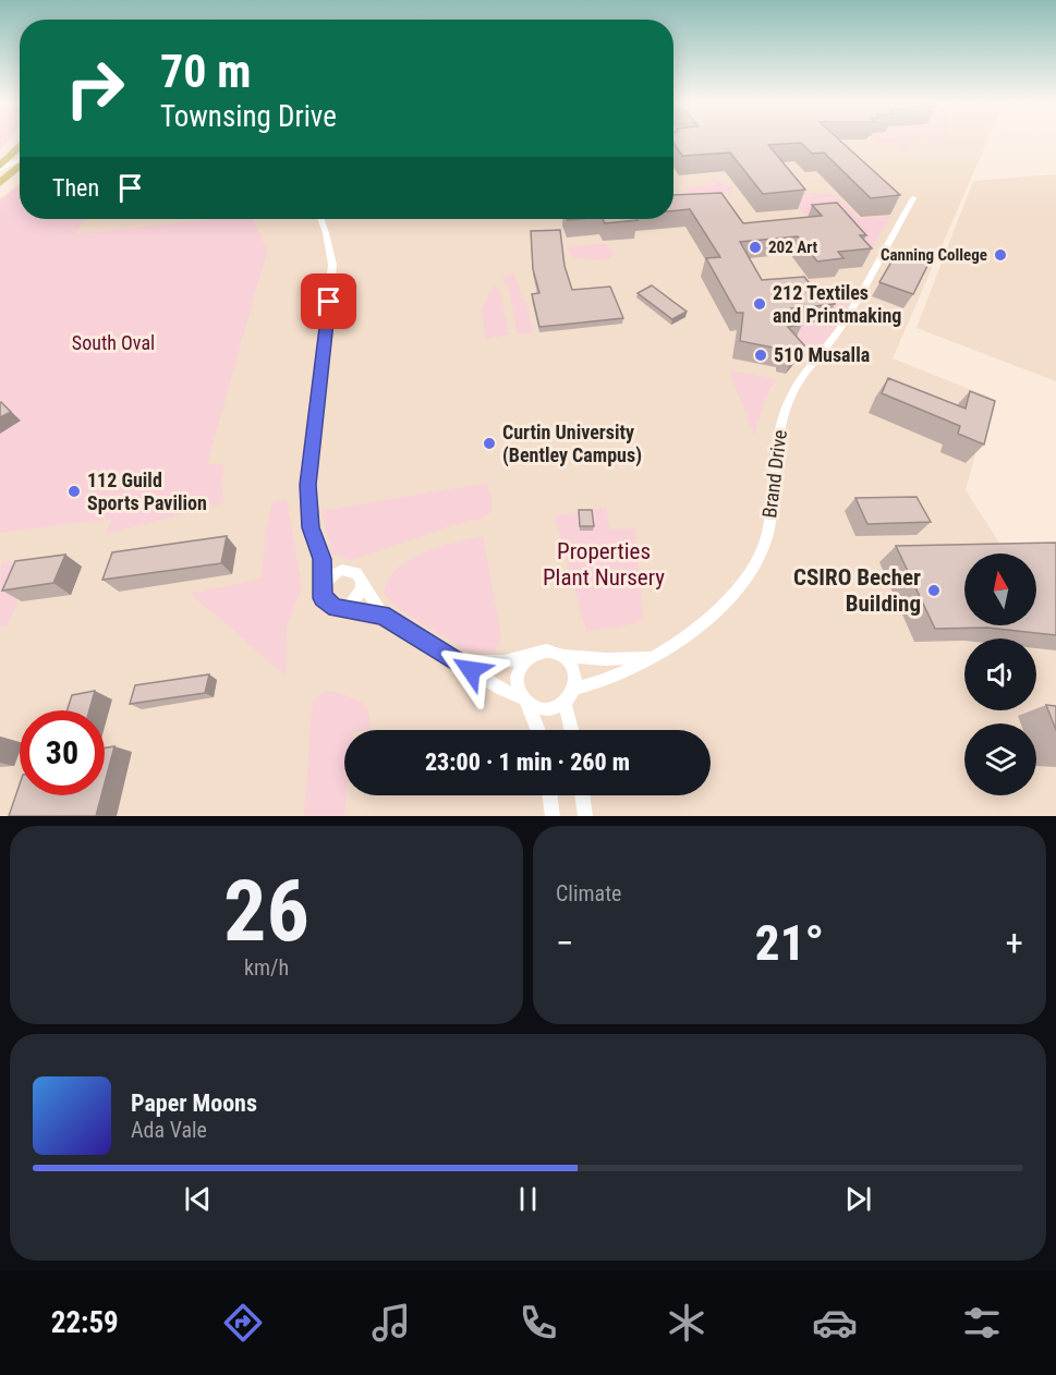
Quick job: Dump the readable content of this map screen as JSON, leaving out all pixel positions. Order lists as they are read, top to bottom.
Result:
{
  "streets": {
    "street": ["Brand Drive"]
  },
  "parks": ["South Oval", "Properties Plant Nursery"],
  "places": [
    "202 Art",
    "Canning College",
    "212 Textiles and Printmaking",
    "510 Musalla",
    "Curtin University (Bentley Campus)",
    "112 Guild Sports Pavilion",
    "CSIRO Becher Building"
  ],
  "north": "top",
  "page": {
    "turn": ["70 m", "Townsing Drive"],
    "then": "Then",
    "limit": "30",
    "trip": "23:00 · 1 min · 260 m",
    "tile": [
      ["26", "km/h"],
      "Climate"
    ],
    "heat": ["−", "21°", "+"],
    "song": ["Paper Moons", "Ada Vale"],
    "tabs": "22:59"
  }
}
